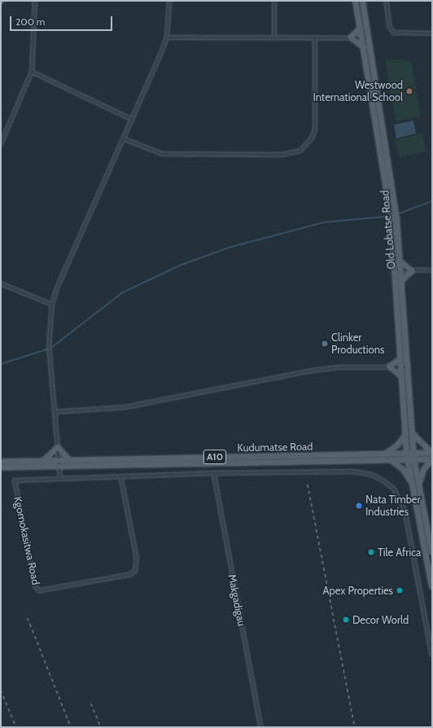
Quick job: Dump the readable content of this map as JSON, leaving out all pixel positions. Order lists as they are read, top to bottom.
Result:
{
  "streets": {
    "main road": ["Old Lobatse Road", "Kudumatse Road", "A10"],
    "street": ["Kgomokasitwa Road", "Makgadigau"]
  },
  "crossings": [
    ["Old Lobatse Road", "Kudumatse Road"]
  ],
  "places": [
    "Westwood International School",
    "Clinker Productions",
    "Nata Timber Industries",
    "Tile Africa",
    "Apex Properties",
    "Decor World"
  ],
  "scale_bar": "200 m"
}
